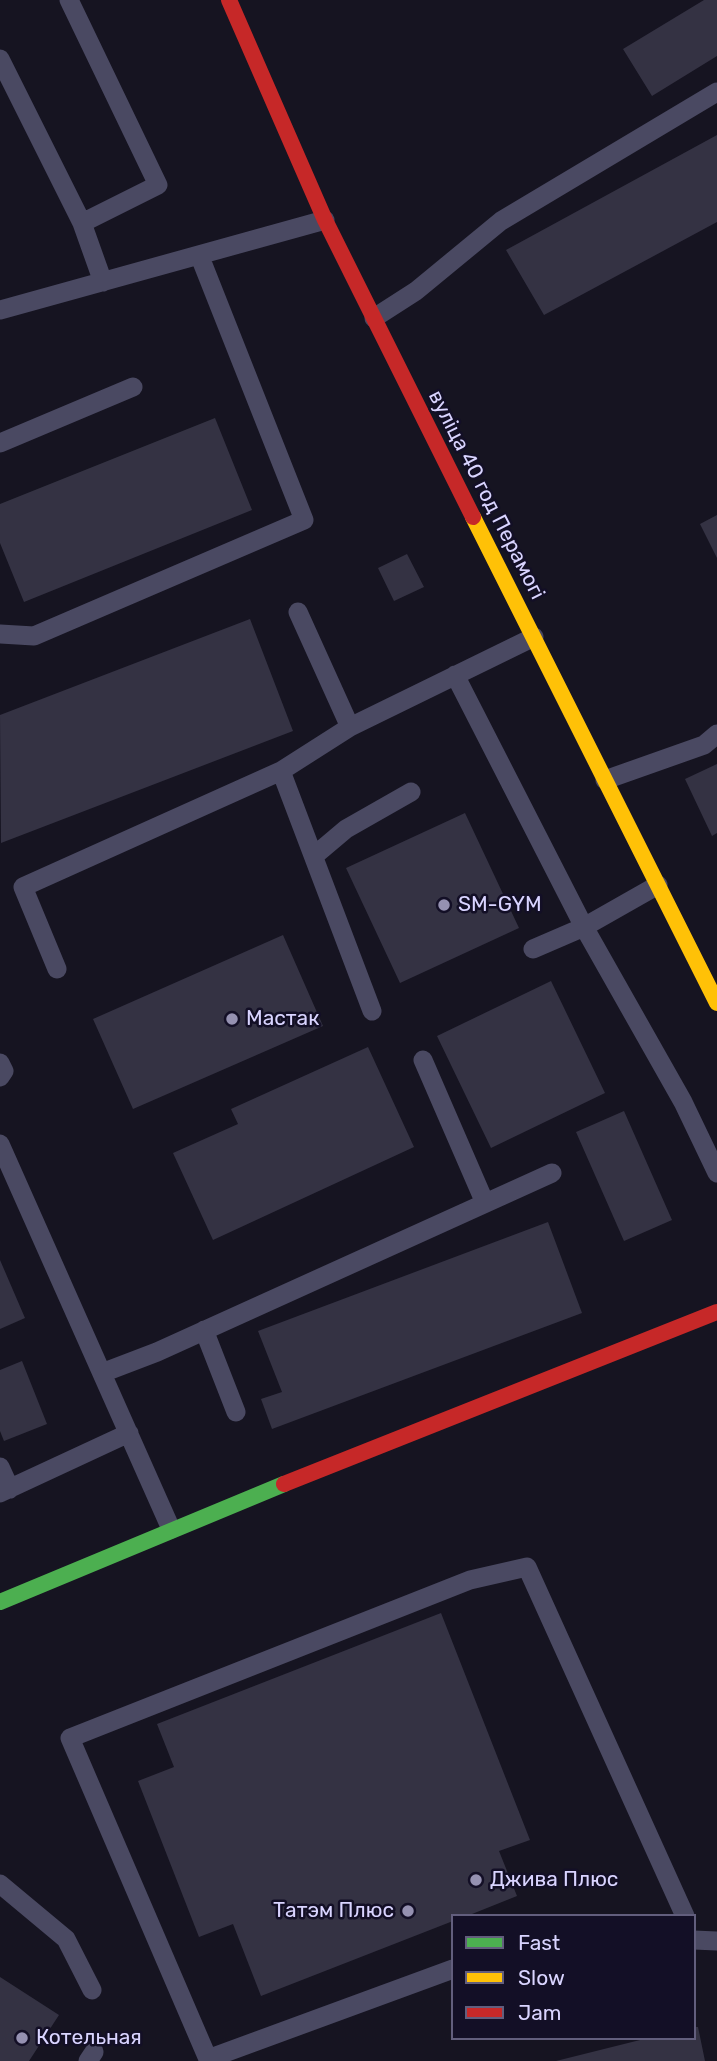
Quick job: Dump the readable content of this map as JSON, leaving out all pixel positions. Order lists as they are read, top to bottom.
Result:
{
  "streets": {
    "street": ["вуліца 40 год Перамогі"]
  },
  "places": [
    "SM-GYM",
    "Мастак",
    "Джива Плюс",
    "Татэм Плюс",
    "Котельная"
  ],
  "legend": ["Fast", "Slow", "Jam"]
}
